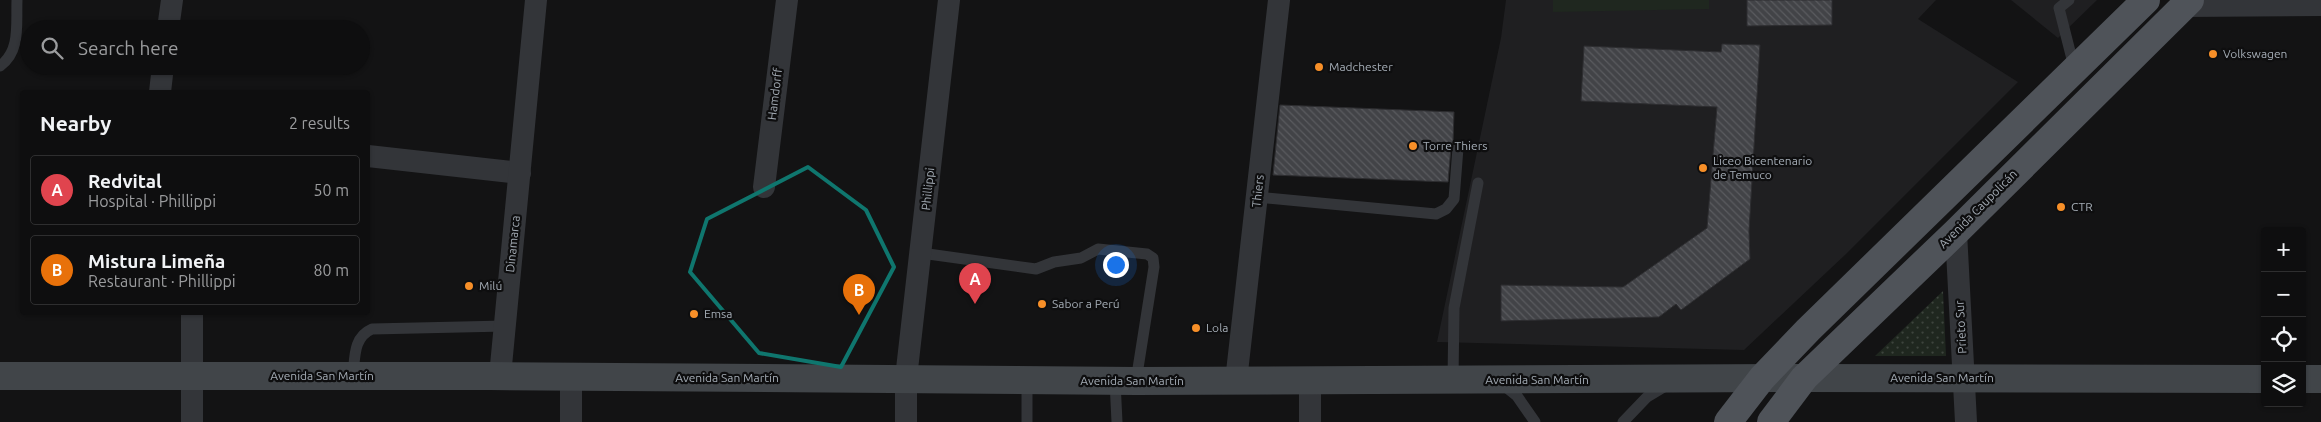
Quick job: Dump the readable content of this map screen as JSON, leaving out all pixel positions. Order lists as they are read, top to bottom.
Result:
{
  "streets": {
    "main road": ["Avenida Caupolicán", "Avenida San Martín"],
    "street": [
      "Hamdorff",
      "Phillippi",
      "Thiers",
      "Dinamarca",
      "Prieto Sur"
    ]
  },
  "crossings": [
    ["Phillippi", "Avenida San Martín"],
    ["Thiers", "Avenida San Martín"],
    ["Avenida Caupolicán", "Prieto Sur"],
    ["Avenida Caupolicán", "Avenida San Martín"],
    ["Dinamarca", "Avenida San Martín"],
    ["Prieto Sur", "Avenida San Martín"]
  ],
  "places": [
    "Volkswagen",
    "Madchester",
    "Torre Thiers",
    "Liceo Bicentenario de Temuco",
    "CTR",
    "Milú",
    "Sabor a Perú",
    "Emsa",
    "Lola"
  ],
  "page": {
    "search": "Search here",
    "heading": ["Nearby", "2 results"],
    "list": [
      {
        "mark": "A",
        "name": "Redvital",
        "note": "Hospital · Phillippi",
        "value": "50 m"
      },
      {
        "mark": "B",
        "name": "Mistura Limeña",
        "note": "Restaurant · Phillippi",
        "value": "80 m"
      }
    ],
    "map_buttons": ["+", "−"],
    "pins": ["A", "B"]
  }
}
